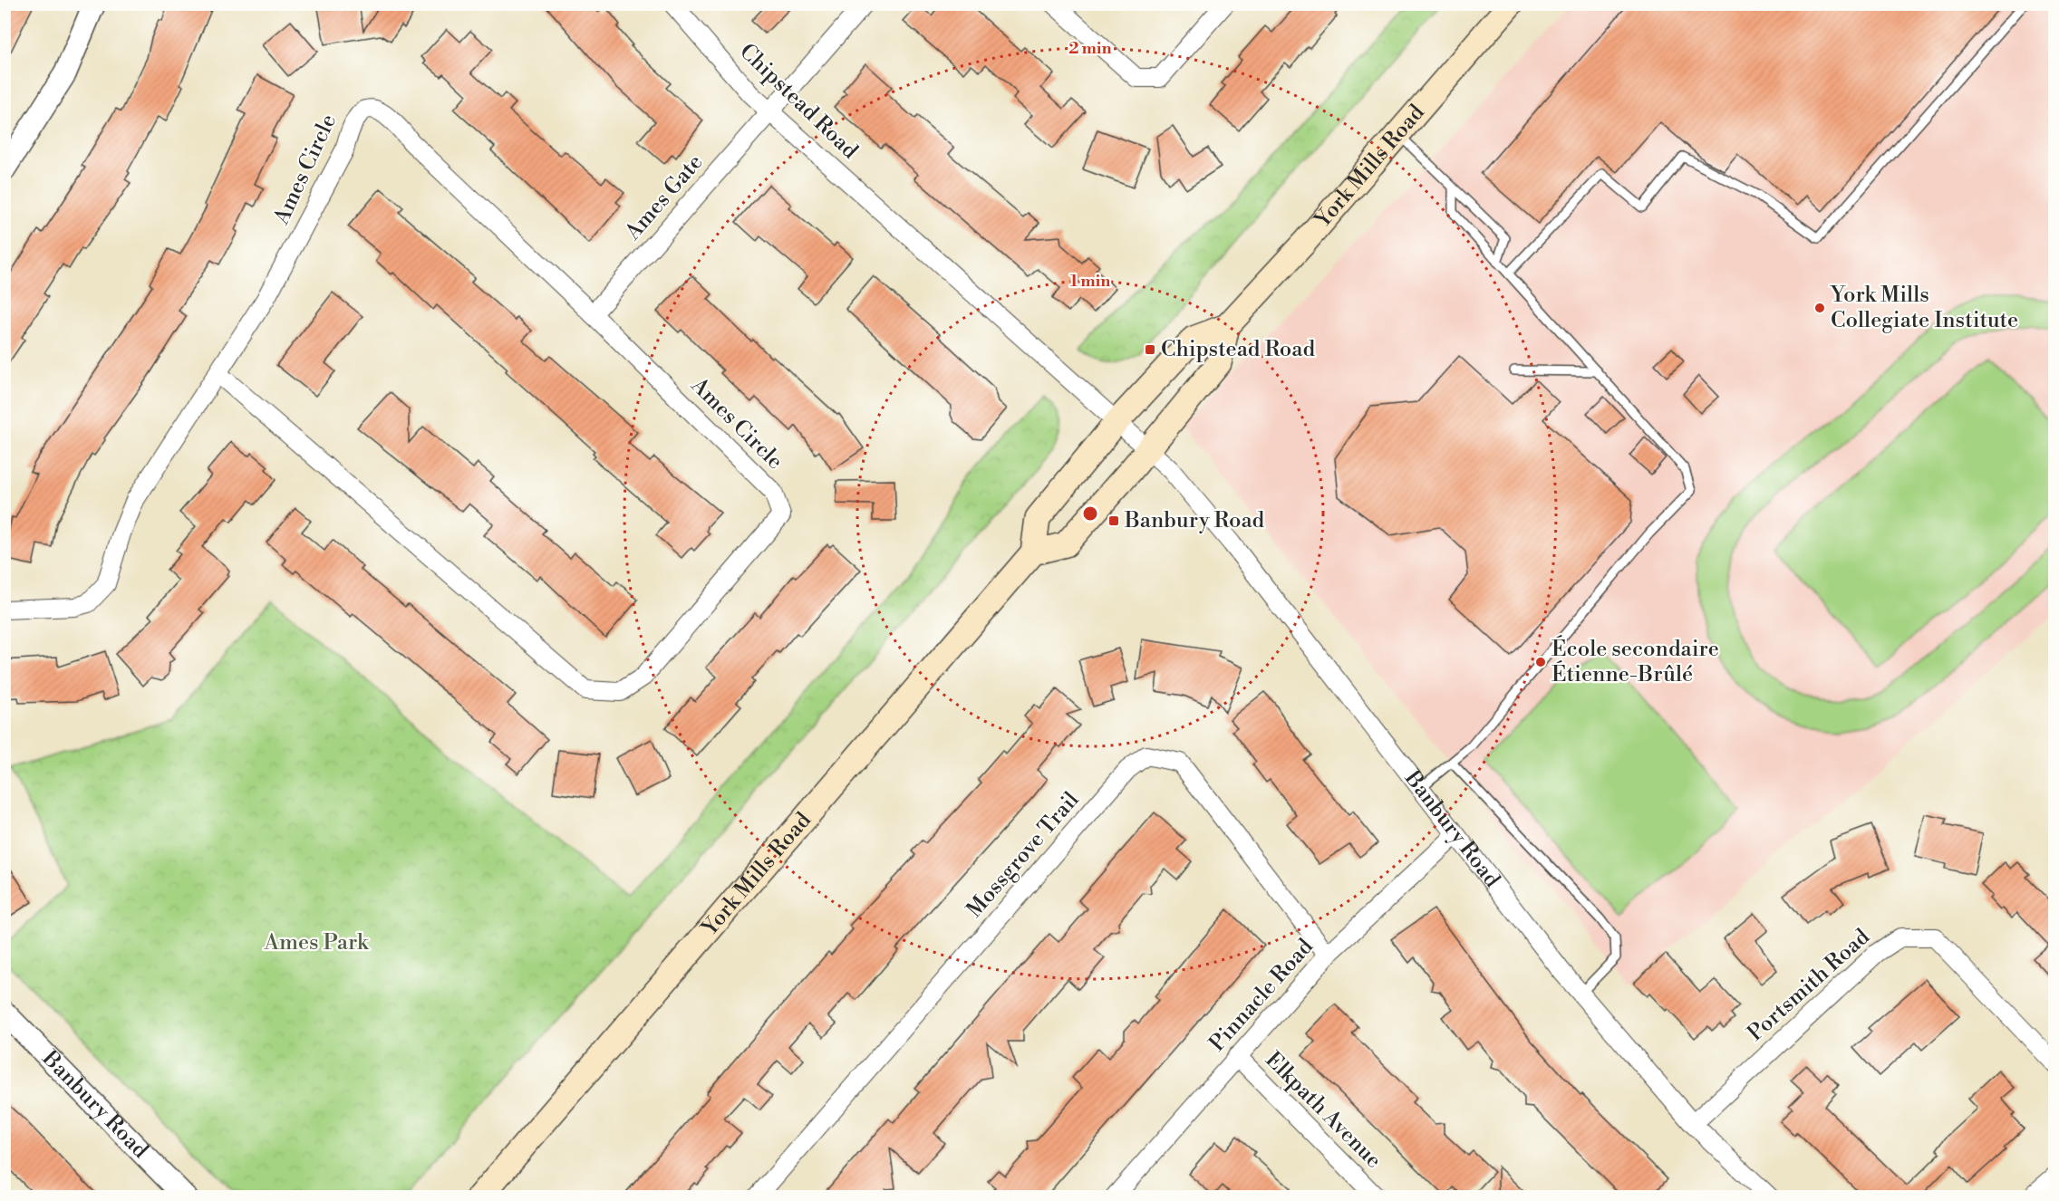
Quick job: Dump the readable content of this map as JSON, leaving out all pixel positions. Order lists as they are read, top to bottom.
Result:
{
  "streets": {
    "main road": ["York Mills Road"],
    "street": [
      "Chipstead Road",
      "Ames Circle",
      "Ames Gate",
      "Banbury Road",
      "Mossgrove Trail",
      "Portsmith Road",
      "Pinnacle Road",
      "Elkpath Avenue"
    ]
  },
  "crossings": [
    ["Chipstead Road", "York Mills Road"],
    ["Chipstead Road", "Ames Gate"],
    ["Chipstead Road", "Banbury Road"],
    ["York Mills Road", "Banbury Road"],
    ["Ames Circle", "Ames Gate"],
    ["Banbury Road", "Portsmith Road"],
    ["Banbury Road", "Pinnacle Road"],
    ["Mossgrove Trail", "Pinnacle Road"],
    ["Pinnacle Road", "Elkpath Avenue"]
  ],
  "parks": ["Ames Park"],
  "places": {
    "other": ["York Mills Collegiate Institute", "École secondaire Étienne-Brûlé"],
    "transit": ["Chipstead Road", "Banbury Road"]
  },
  "rings": ["2 min", "1 min"]
}
